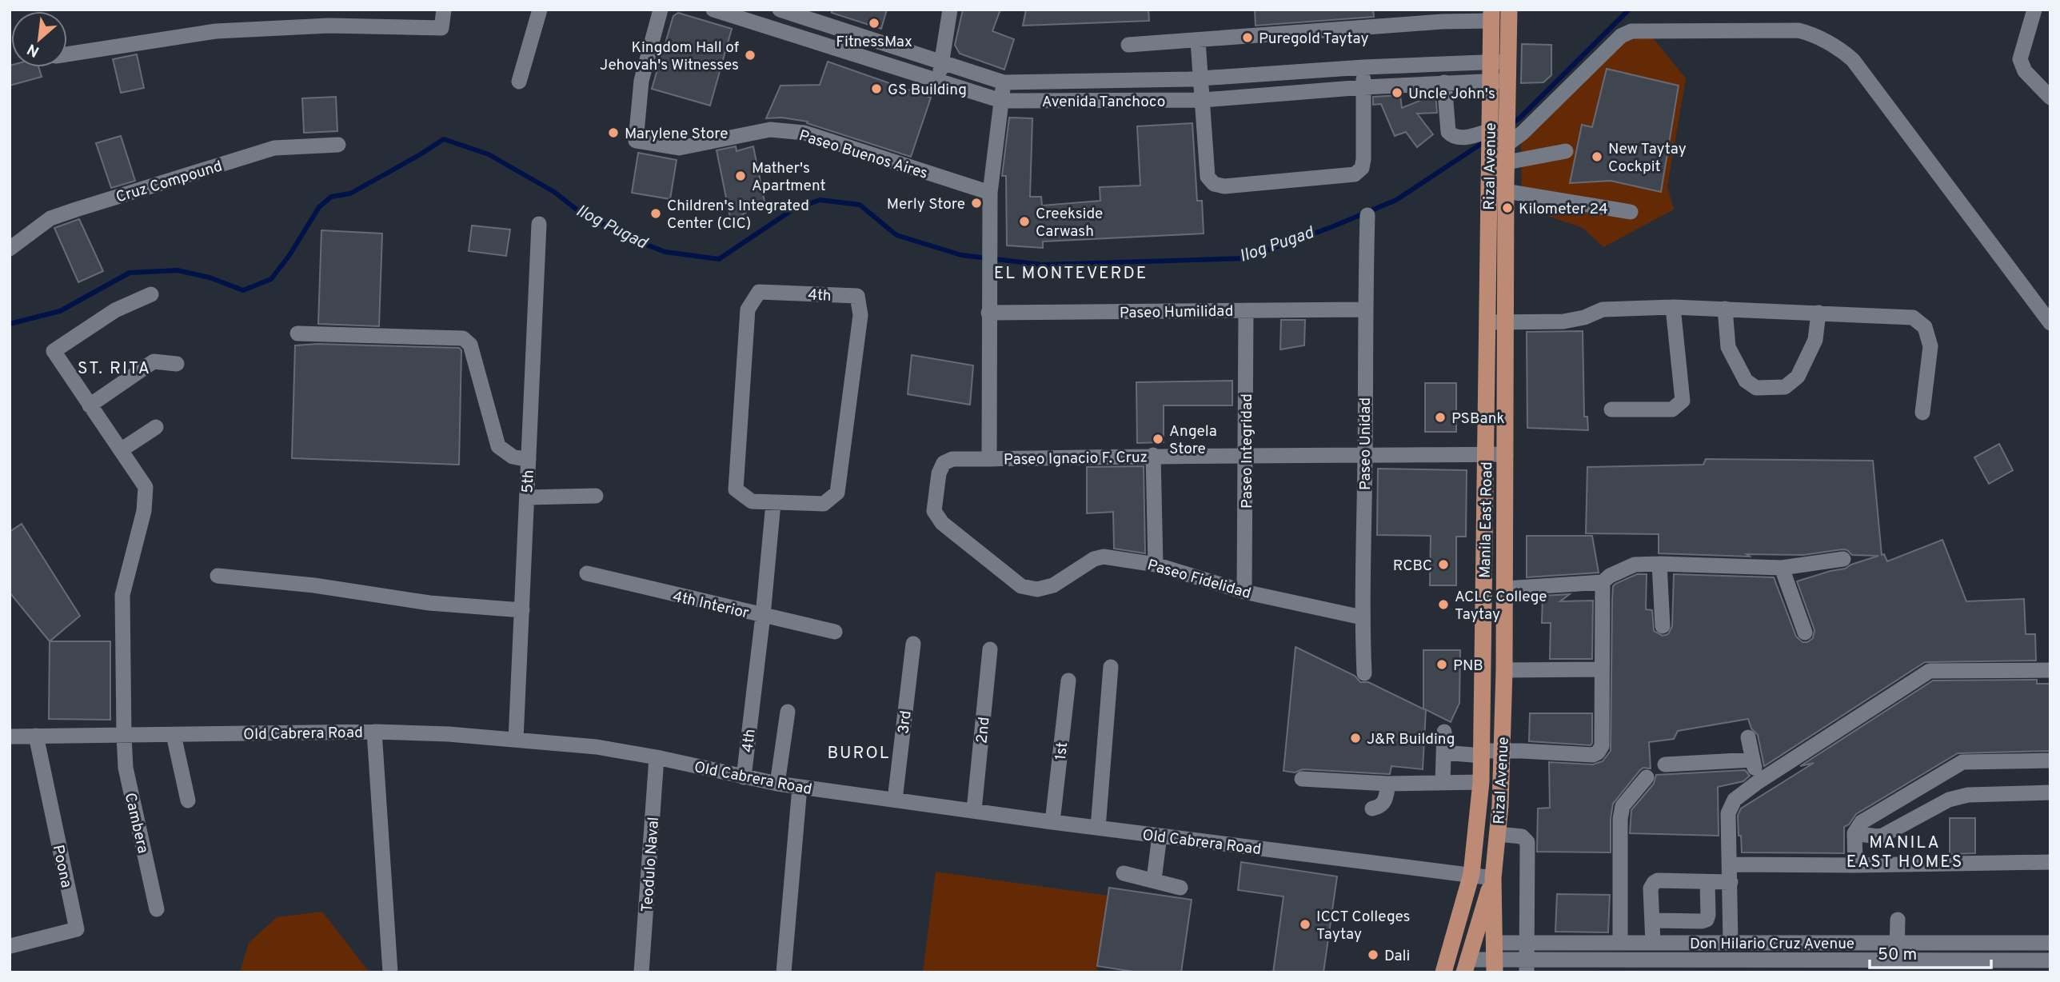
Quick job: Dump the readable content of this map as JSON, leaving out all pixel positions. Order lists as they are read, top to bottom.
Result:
{
  "streets": {
    "main road": ["Rizal Avenue", "Manila East Road"],
    "street": [
      "Avenida Tanchoco",
      "Paseo Buenos Aires",
      "Cruz Compound",
      "4th",
      "Paseo Humilidad",
      "Paseo Unidad",
      "Paseo Integridad",
      "Paseo Ignacio F. Cruz",
      "5th",
      "Paseo Fidelidad",
      "4th Interior",
      "3rd",
      "2nd",
      "Old Cabrera Road",
      "1st",
      "Cambera",
      "Teodulo Naval",
      "Poona",
      "Don Hilario Cruz Avenue"
    ]
  },
  "crossings": [
    ["Avenida Tanchoco", "Rizal Avenue"],
    ["Avenida Tanchoco", "Paseo Ignacio F. Cruz"],
    ["Paseo Buenos Aires", "Paseo Ignacio F. Cruz"],
    ["Rizal Avenue", "Manila East Road"],
    ["Rizal Avenue", "Old Cabrera Road"],
    ["Rizal Avenue", "Don Hilario Cruz Avenue"],
    ["4th", "4th Interior"],
    ["4th", "Old Cabrera Road"],
    ["Paseo Humilidad", "Paseo Unidad"],
    ["Paseo Humilidad", "Paseo Integridad"],
    ["Paseo Humilidad", "Paseo Ignacio F. Cruz"],
    ["Paseo Unidad", "Paseo Ignacio F. Cruz"],
    ["Paseo Unidad", "Paseo Fidelidad"],
    ["Paseo Integridad", "Paseo Ignacio F. Cruz"],
    ["Paseo Integridad", "Paseo Fidelidad"],
    ["Paseo Ignacio F. Cruz", "Manila East Road"],
    ["Paseo Ignacio F. Cruz", "Paseo Fidelidad"],
    ["5th", "Old Cabrera Road"],
    ["3rd", "Old Cabrera Road"],
    ["2nd", "Old Cabrera Road"],
    ["Old Cabrera Road", "1st"],
    ["Old Cabrera Road", "Cambera"],
    ["Old Cabrera Road", "Teodulo Naval"],
    ["Old Cabrera Road", "Poona"]
  ],
  "districts": [
    "EL MONTEVERDE",
    "ST. RITA",
    "BUROL",
    "MANILA EAST HOMES"
  ],
  "water": ["Ilog Pugad"],
  "places": [
    "FitnessMax",
    "Puregold Taytay",
    "Kingdom Hall of Jehovah's Witnesses",
    "GS Building",
    "Uncle John's",
    "Marylene Store",
    "New Taytay Cockpit",
    "Mather's Apartment",
    "Merly Store",
    "Kilometer 24",
    "Children's Integrated Center (CIC)",
    "Creekside Carwash",
    "PSBank",
    "Angela Store",
    "RCBC",
    "ACLC College Taytay",
    "PNB",
    "J&R Building",
    "ICCT Colleges Taytay",
    "Dali"
  ],
  "scale_bar": "50 m",
  "north": "bottom left"
}
